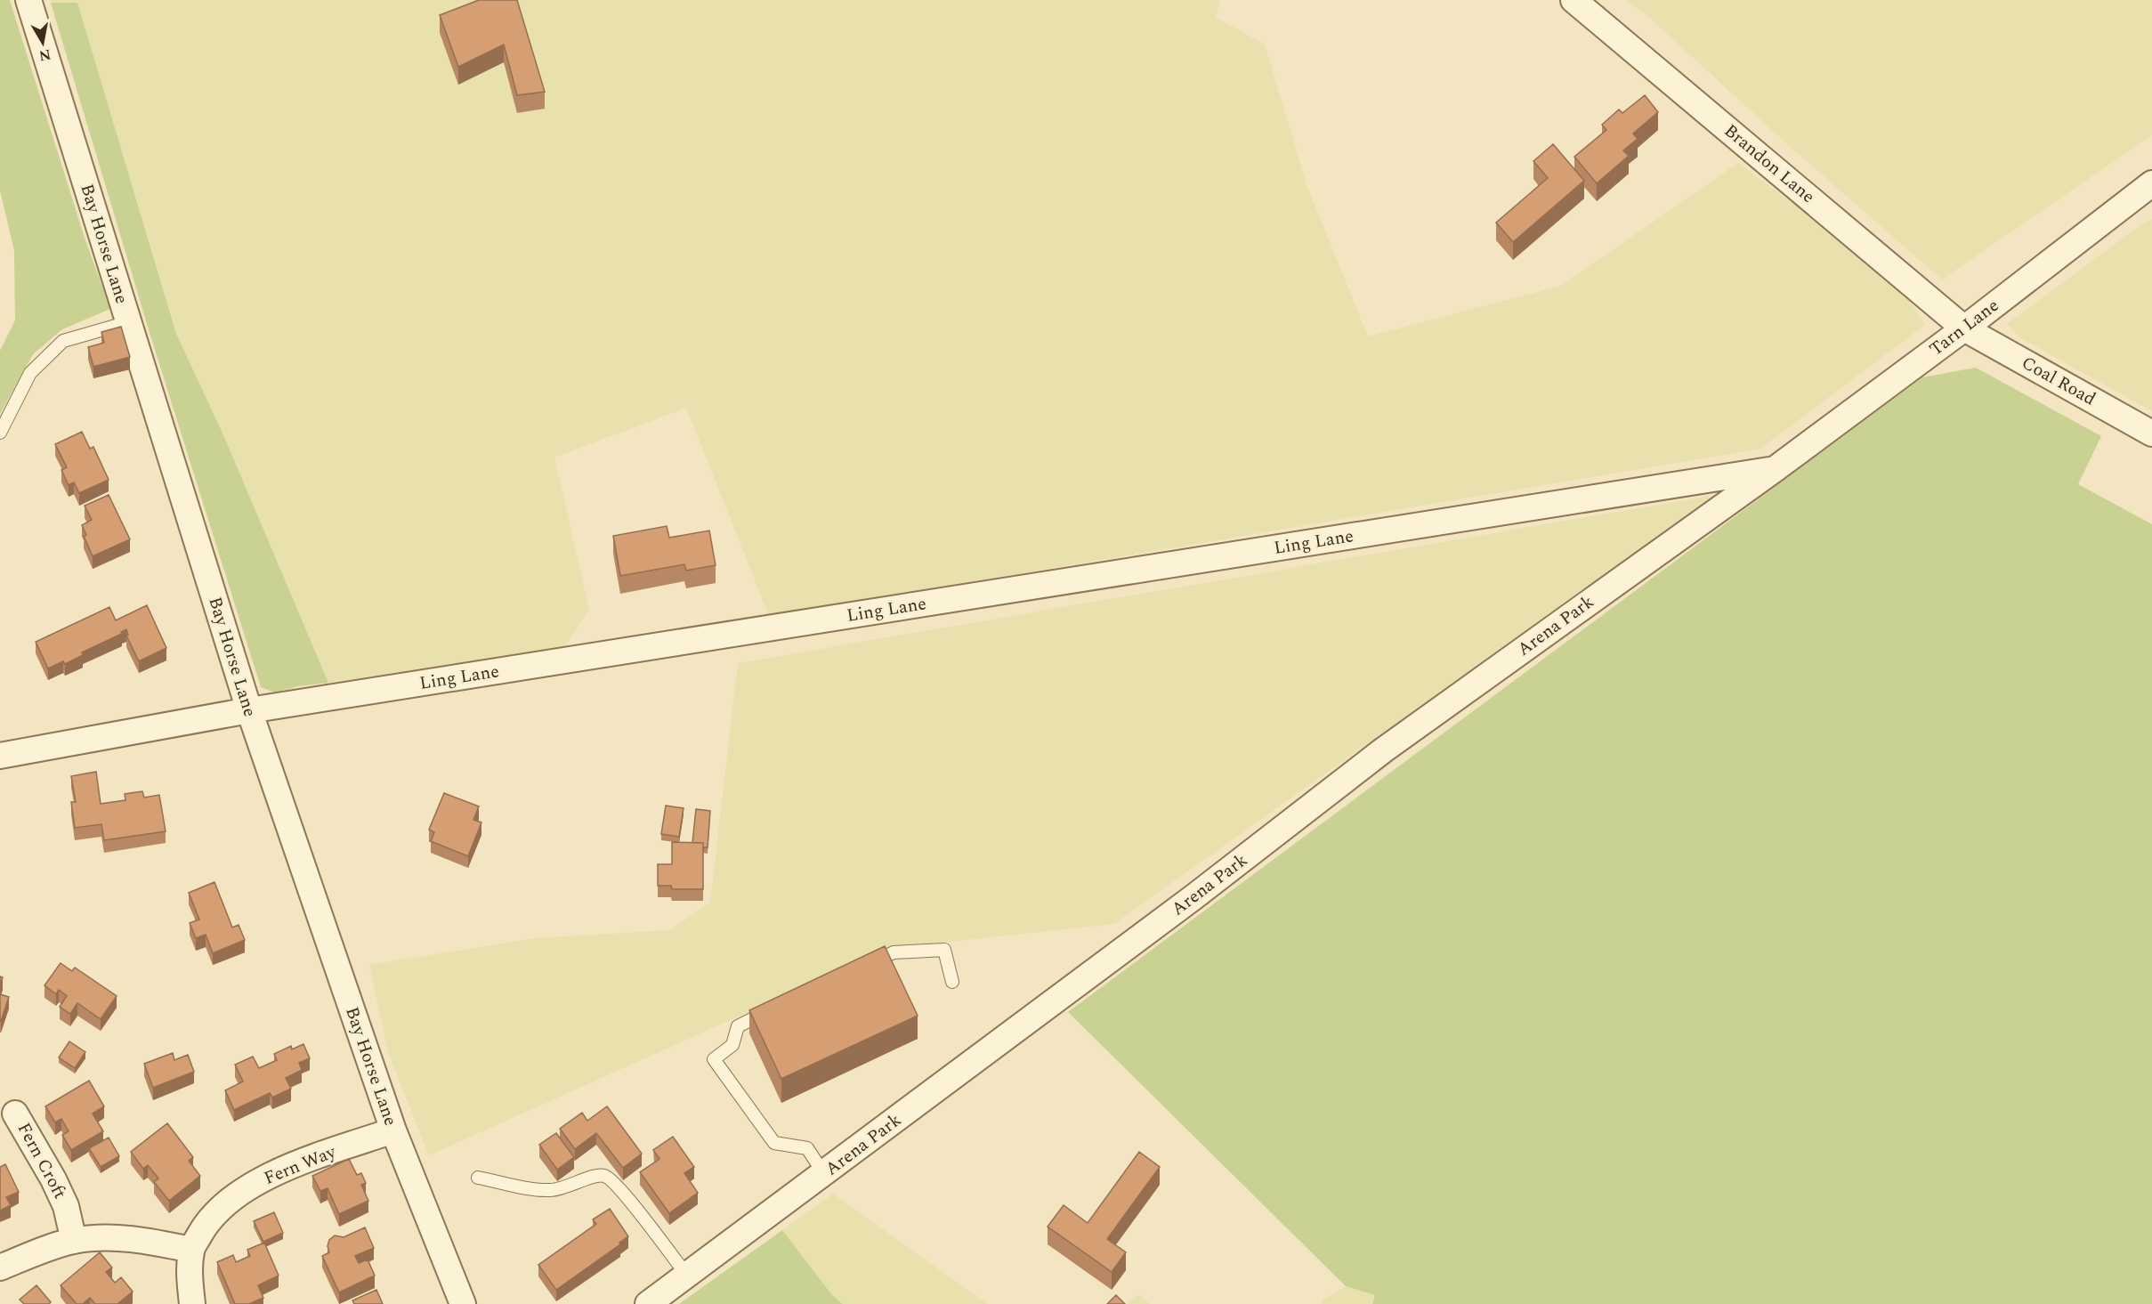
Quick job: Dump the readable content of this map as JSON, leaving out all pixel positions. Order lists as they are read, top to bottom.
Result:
{
  "streets": {
    "street": [
      "Brandon Lane",
      "Bay Horse Lane",
      "Tarn Lane",
      "Coal Road",
      "Ling Lane",
      "Arena Park",
      "Fern Croft",
      "Fern Way"
    ]
  },
  "crossings": [
    ["Brandon Lane", "Tarn Lane"],
    ["Brandon Lane", "Coal Road"],
    ["Bay Horse Lane", "Ling Lane"],
    ["Bay Horse Lane", "Fern Way"],
    ["Tarn Lane", "Coal Road"],
    ["Tarn Lane", "Ling Lane"],
    ["Tarn Lane", "Arena Park"],
    ["Ling Lane", "Arena Park"]
  ],
  "north": "bottom"
}
